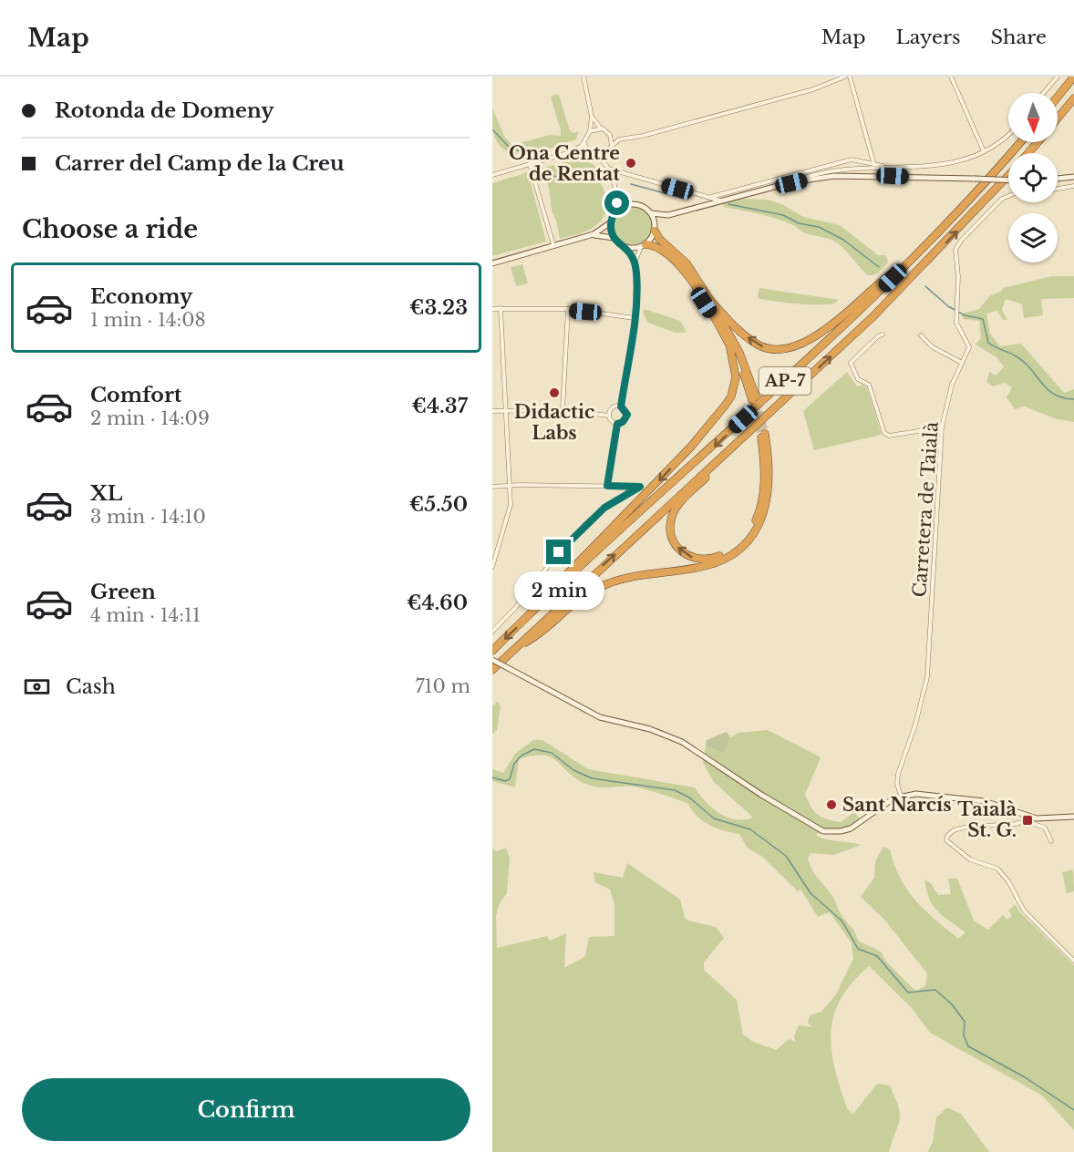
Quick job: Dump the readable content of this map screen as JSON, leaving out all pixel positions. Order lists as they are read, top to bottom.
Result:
{
  "streets": {
    "highway": ["AP-7"],
    "street": ["Carretera de Taialà"]
  },
  "places": {
    "other": ["Ona Centre de Rentat", "Didactic Labs", "Sant Narcís"],
    "transit": ["Taialà St. G."]
  },
  "north": "bottom",
  "page": {
    "header": "Map",
    "nav": ["Map", "Layers", "Share"],
    "banner": ["Rotonda de Domeny", "Carrer del Camp de la Creu"],
    "heading": "Choose a ride",
    "list": [
      {
        "name": "Economy",
        "note": "1 min · 14:08",
        "value": "€3.23"
      },
      {
        "name": "Comfort",
        "note": "2 min · 14:09",
        "value": "€4.37"
      },
      {
        "name": "XL",
        "note": "3 min · 14:10",
        "value": "€5.50"
      },
      {
        "name": "Green",
        "note": "4 min · 14:11",
        "value": "€4.60"
      }
    ],
    "bubble": "2 min",
    "pay": ["Cash", "710 m"],
    "buttons": "Confirm"
  }
}
